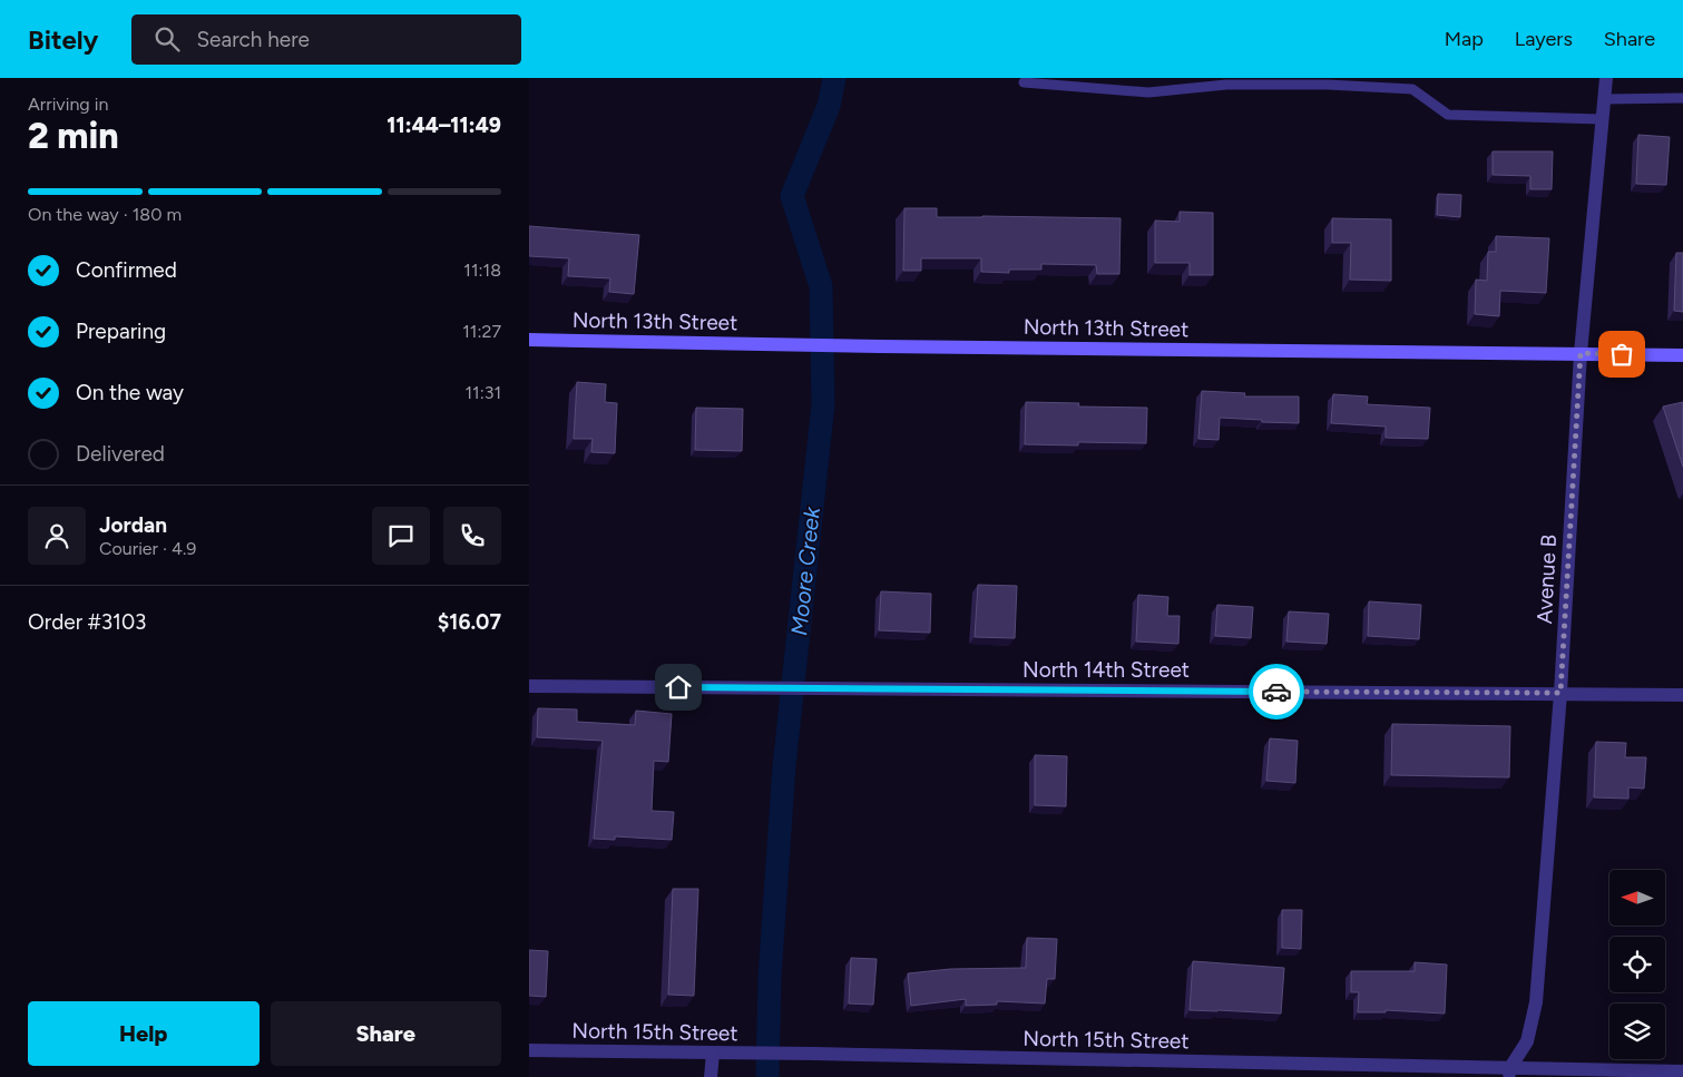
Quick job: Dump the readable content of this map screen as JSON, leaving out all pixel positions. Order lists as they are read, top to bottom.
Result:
{
  "streets": {
    "street": [
      "North 13th Street",
      "Avenue B",
      "North 14th Street",
      "North 15th Street"
    ]
  },
  "crossings": [
    ["North 13th Street", "Avenue B"],
    ["Avenue B", "North 14th Street"],
    ["Avenue B", "North 15th Street"]
  ],
  "water": ["Moore Creek"],
  "north": "left",
  "page": {
    "header": "Bitely",
    "search": "Search here",
    "nav": ["Map", "Layers", "Share"],
    "heading": ["2 min", "Arriving in", "11:44–11:49"],
    "panel": [
      "Jordan",
      "Courier · 4.9",
      "Order #3103",
      "$16.07"
    ],
    "bar": "On the way · 180 m",
    "list": [
      ["Confirmed", "11:18"],
      ["Preparing", "11:27"],
      ["On the way", "11:31"],
      "Delivered"
    ],
    "buttons": ["Help", "Share"]
  }
}
